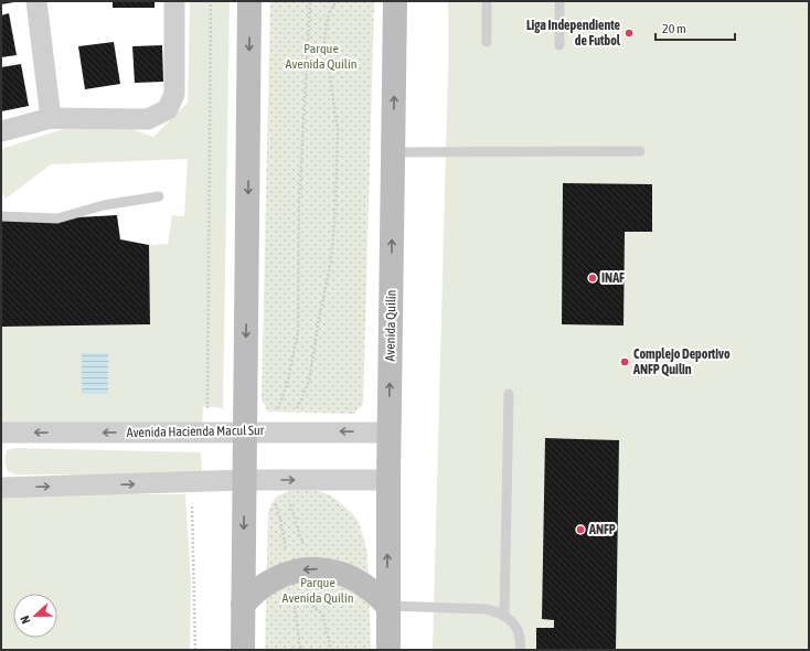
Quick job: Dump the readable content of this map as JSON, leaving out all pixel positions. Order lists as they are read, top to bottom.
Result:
{
  "streets": {
    "main road": ["Avenida Quilín"],
    "street": ["Avenida Hacienda Macul Sur"]
  },
  "crossings": [
    ["Avenida Quilín", "Avenida Hacienda Macul Sur"]
  ],
  "parks": ["Parque Avenida Quilín", "Parque Avenida Quilin"],
  "places": [
    "Liga Independiente de Futbol",
    "INAF",
    "Complejo Deportivo ANFP Quilin",
    "ANFP"
  ],
  "scale_bar": "20 m",
  "north": "left"
}
